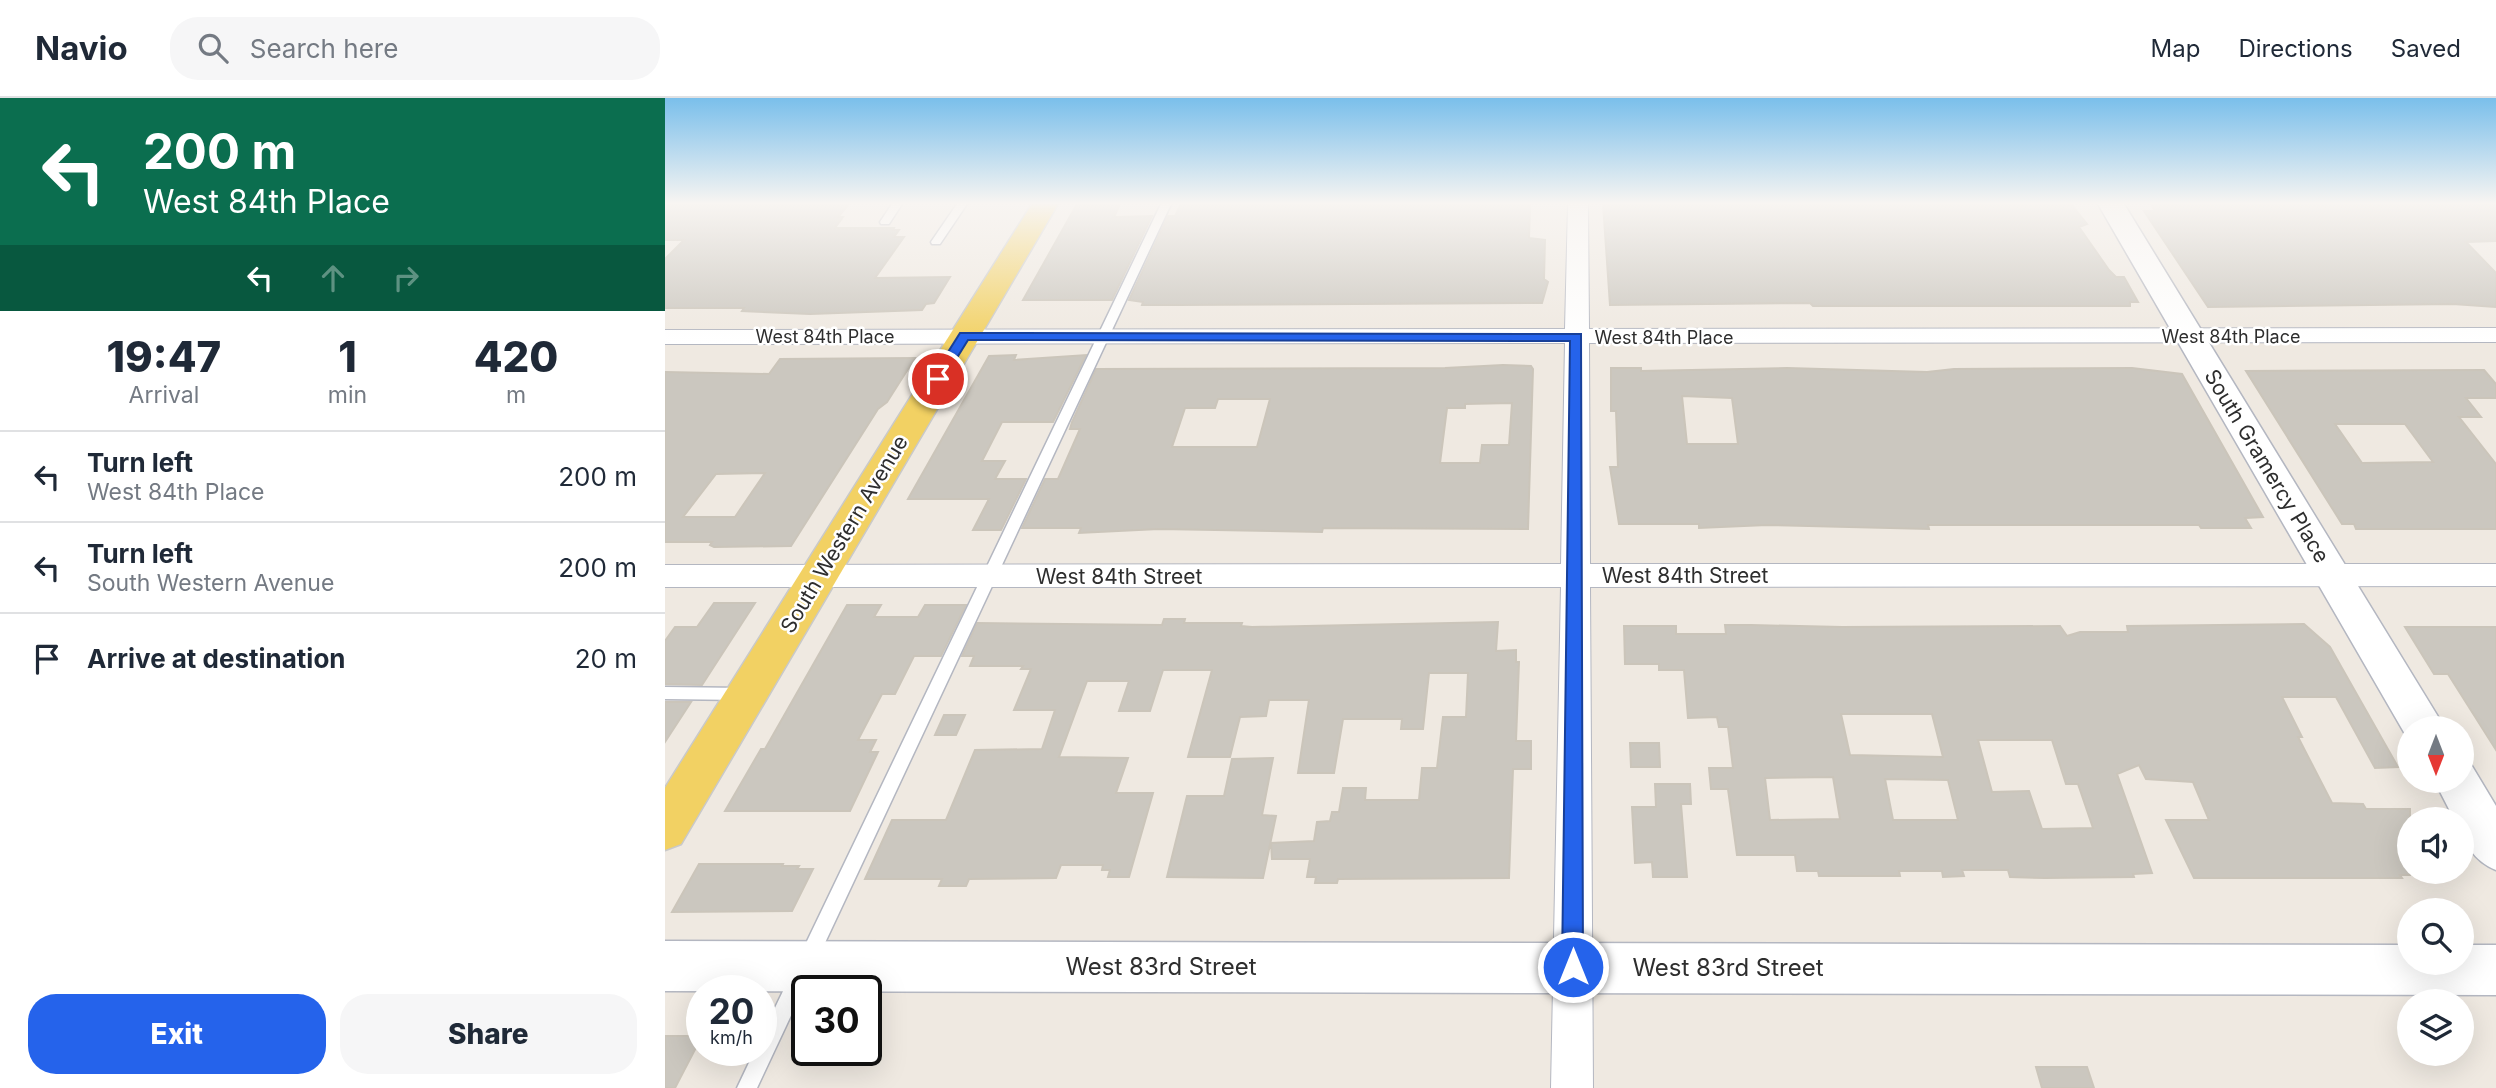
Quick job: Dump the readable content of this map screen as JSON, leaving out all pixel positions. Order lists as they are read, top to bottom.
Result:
{
  "streets": {
    "main road": ["South Western Avenue"],
    "street": [
      "West 84th Place",
      "South Gramercy Place",
      "West 84th Street",
      "West 83rd Street"
    ]
  },
  "crossings": [
    ["West 84th Place", "South Gramercy Place"],
    ["West 84th Place", "South Western Avenue"],
    ["South Gramercy Place", "West 84th Street"],
    ["South Western Avenue", "West 84th Street"]
  ],
  "north": "bottom",
  "page": {
    "header": "Navio",
    "search": "Search here",
    "nav": ["Map", "Directions", "Saved"],
    "turn": ["200 m", "West 84th Place"],
    "eta": [
      "19:47",
      "Arrival",
      "1",
      "min",
      "420",
      "m"
    ],
    "list": [
      {
        "name": "Turn left",
        "note": "West 84th Place",
        "value": "200 m"
      },
      {
        "name": "Turn left",
        "note": "South Western Avenue",
        "value": "200 m"
      },
      {
        "name": "Arrive at destination",
        "value": "20 m"
      }
    ],
    "speed": "20 km/h",
    "limit": "30",
    "buttons": ["Exit", "Share"]
  }
}
